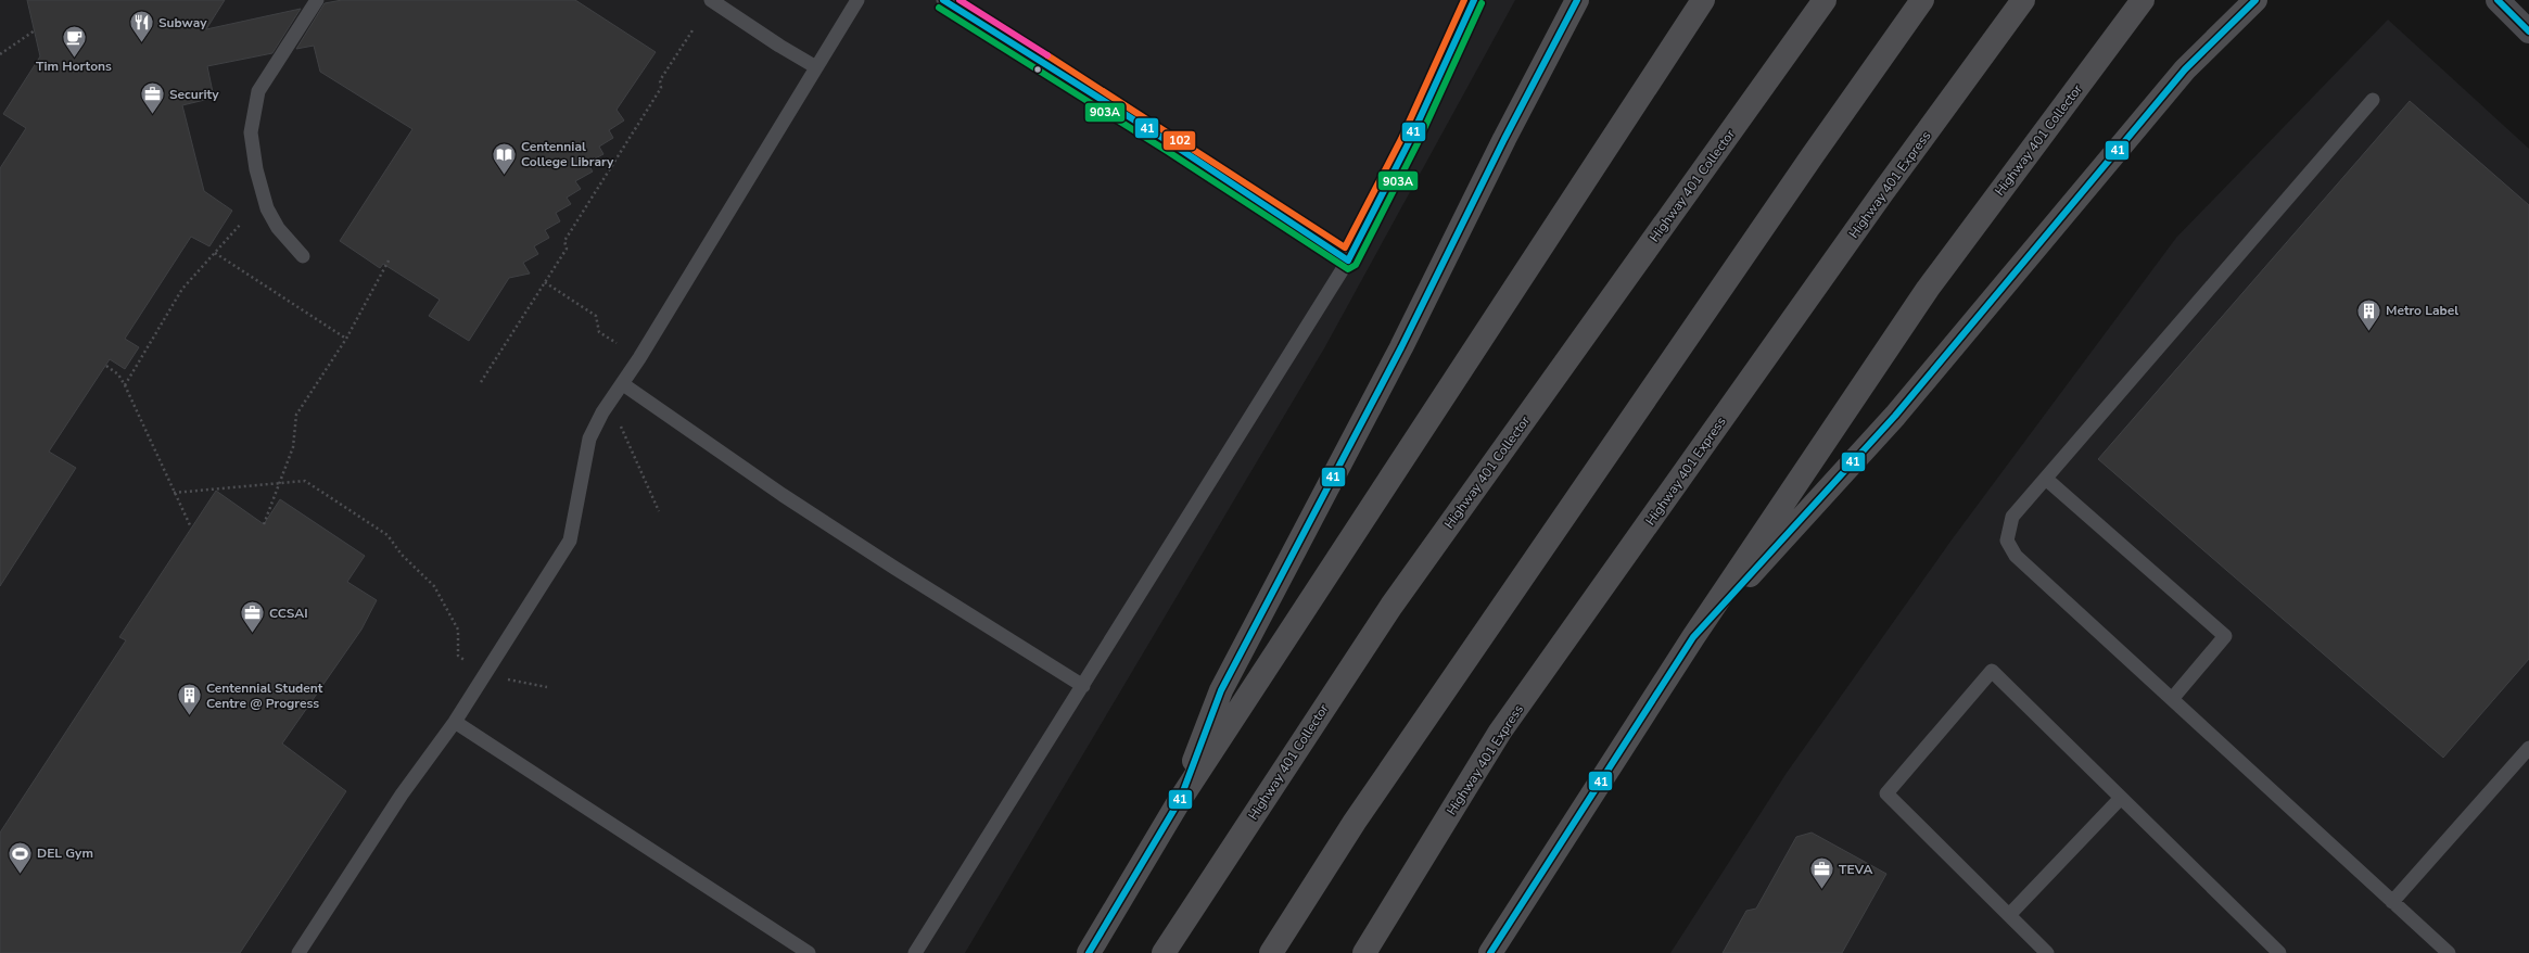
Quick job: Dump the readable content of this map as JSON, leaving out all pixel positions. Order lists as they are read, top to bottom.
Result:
{
  "streets": {
    "highway": ["Highway 401 Collector", "Highway 401 Express"]
  },
  "places": {
    "restaurant": ["Subway"],
    "cafe": ["Tim Hortons"],
    "office": ["Security", "CCSAI", "TEVA"],
    "library": ["Centennial College Library"],
    "building": ["Metro Label", "Centennial Student Centre @ Progress"],
    "sports": ["DEL Gym"]
  },
  "lines": ["transit line 41", "transit line 102", "transit line 903A"]
}
